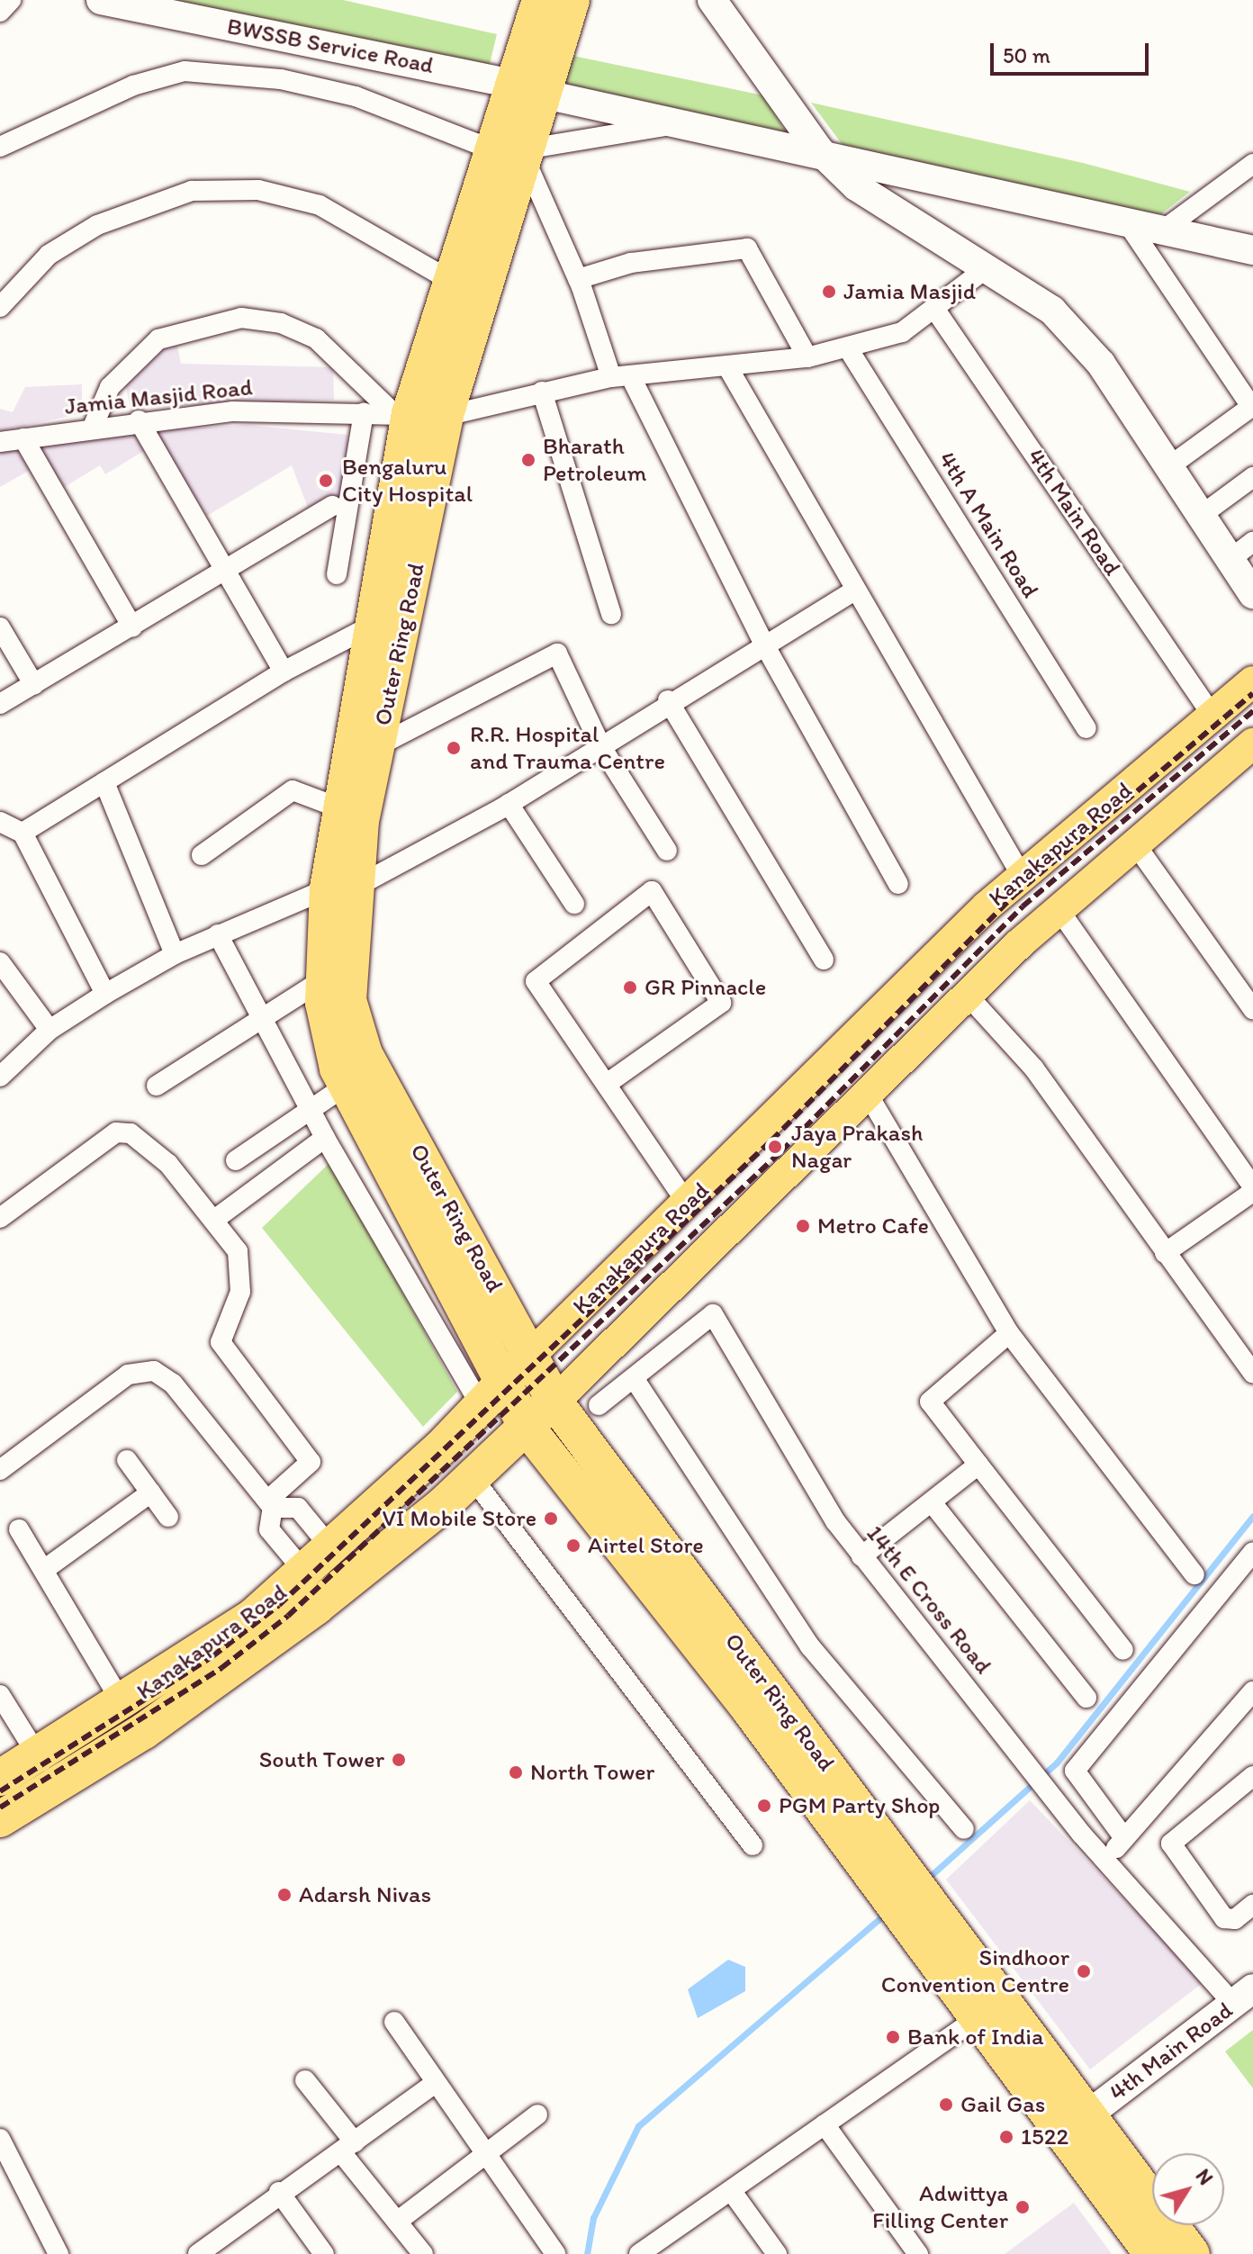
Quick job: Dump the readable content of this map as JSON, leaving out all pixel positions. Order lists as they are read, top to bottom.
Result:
{
  "streets": {
    "highway": ["Outer Ring Road", "Kanakapura Road"],
    "street": [
      "BWSSB Service Road",
      "Jamia Masjid Road",
      "4th Main Road",
      "4th A Main Road",
      "14th E Cross Road"
    ]
  },
  "crossings": [
    ["BWSSB Service Road", "Outer Ring Road"],
    ["Jamia Masjid Road", "4th Main Road"],
    ["Jamia Masjid Road", "4th A Main Road"],
    ["Jamia Masjid Road", "Outer Ring Road"],
    ["4th Main Road", "Outer Ring Road"],
    ["4th Main Road", "Kanakapura Road"],
    ["4th Main Road", "14th E Cross Road"],
    ["Outer Ring Road", "Kanakapura Road"]
  ],
  "places": [
    "Jamia Masjid",
    "Bharath Petroleum",
    "Bengaluru City Hospital",
    "R.R. Hospital and Trauma Centre",
    "GR Pinnacle",
    "Jaya Prakash Nagar",
    "Metro Cafe",
    "VI Mobile Store",
    "Airtel Store",
    "South Tower",
    "North Tower",
    "PGM Party Shop",
    "Adarsh Nivas",
    "Sindhoor Convention Centre",
    "Bank of India",
    "Gail Gas",
    "1522",
    "Adwittya Filling Center"
  ],
  "scale_bar": "50 m",
  "north": "top right"
}
